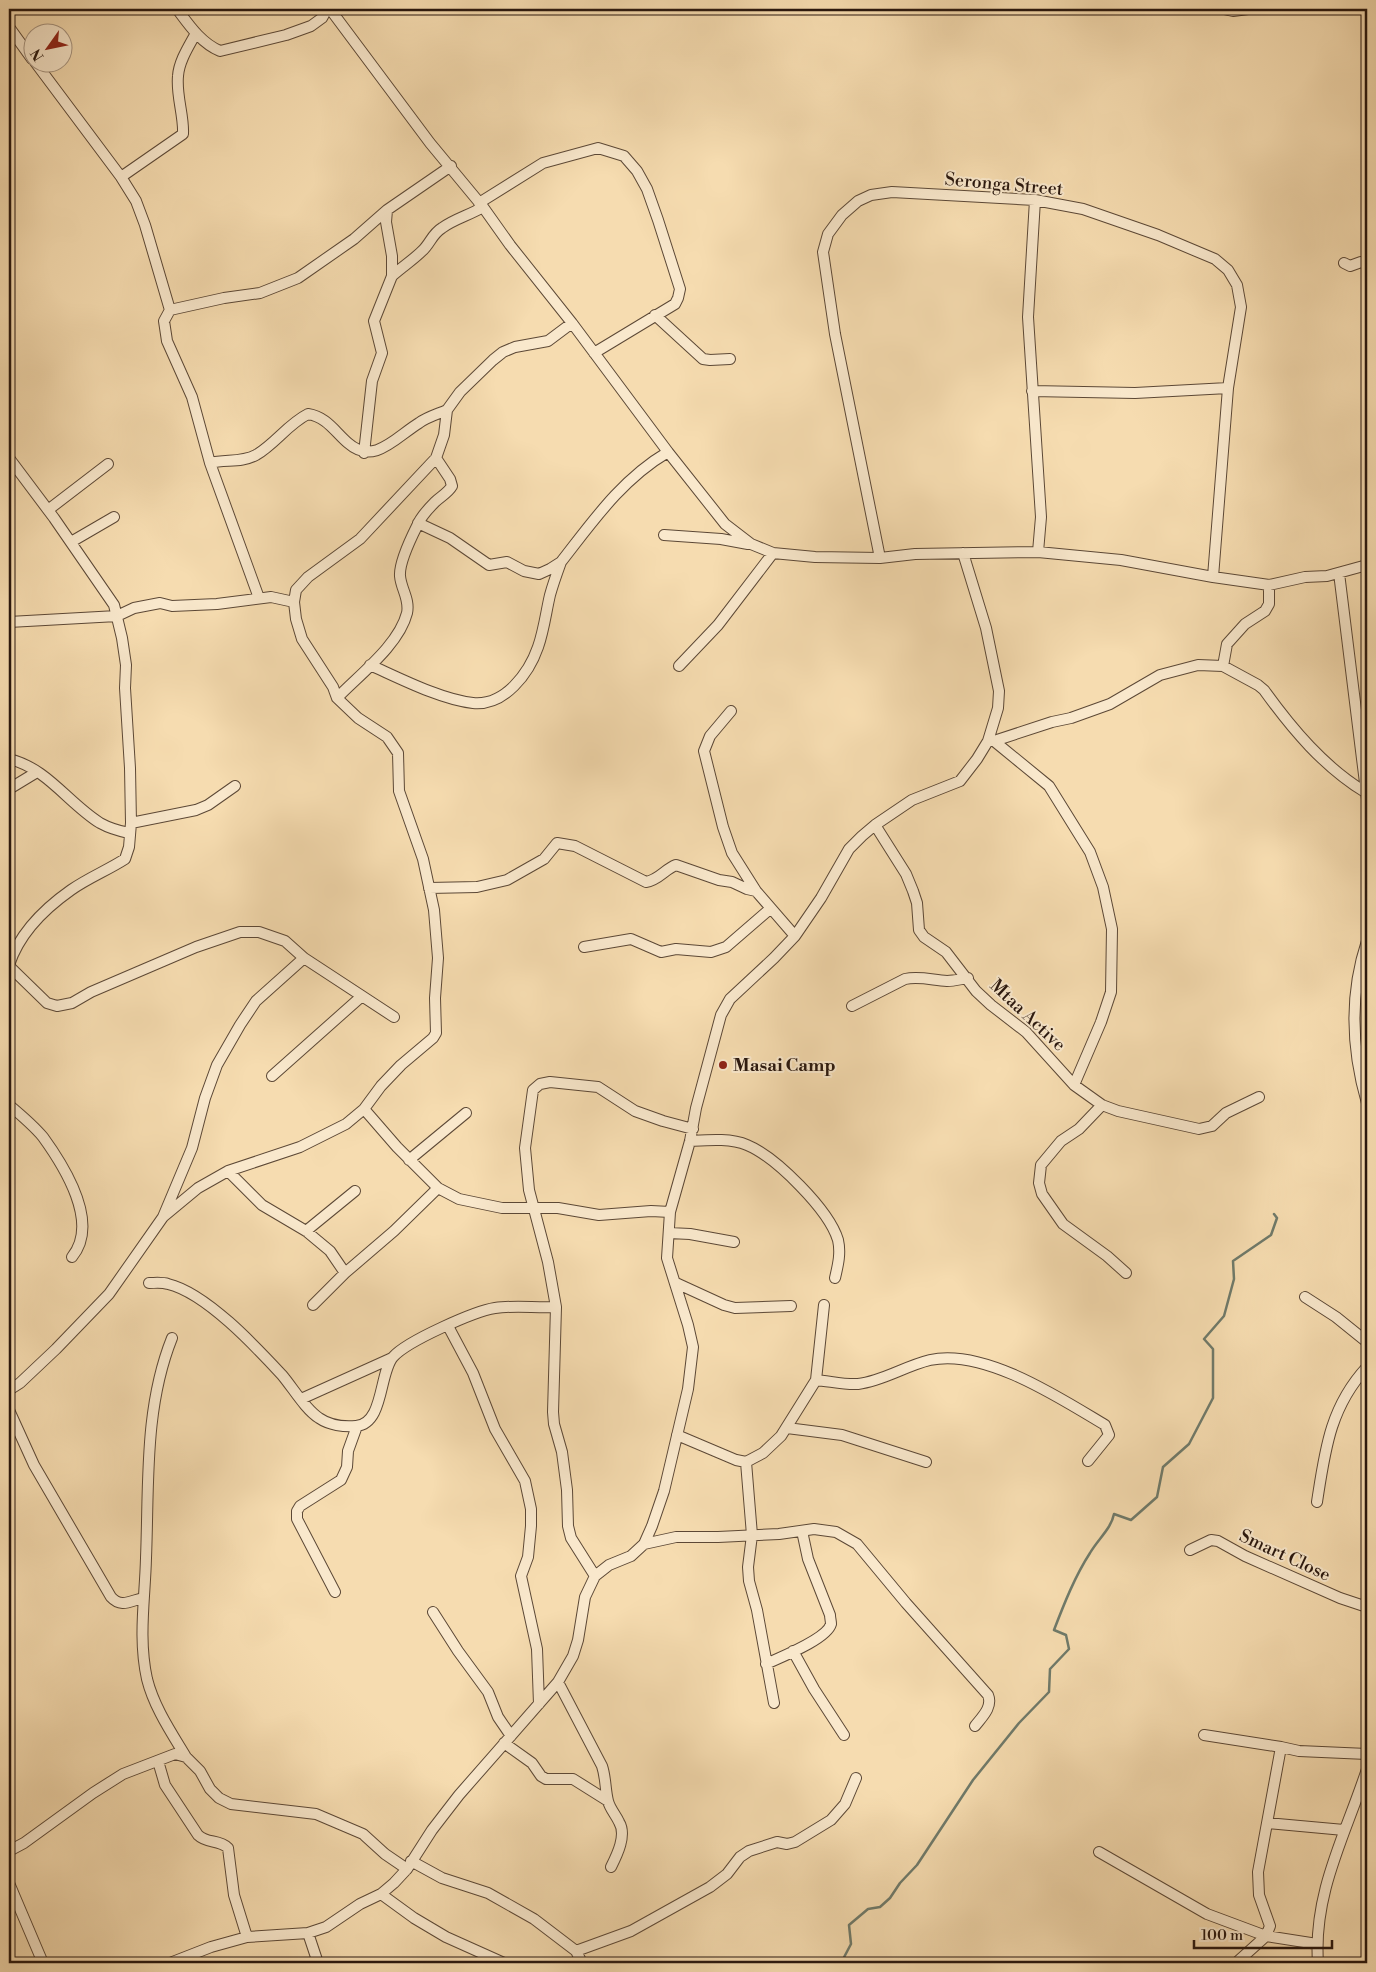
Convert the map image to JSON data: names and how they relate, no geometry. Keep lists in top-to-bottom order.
{
  "streets": {
    "street": ["Seronga Street", "Mtaa Active", "Smart Close"]
  },
  "places": ["Masai Camp"],
  "scale_bar": "100 m",
  "north": "bottom left"
}
